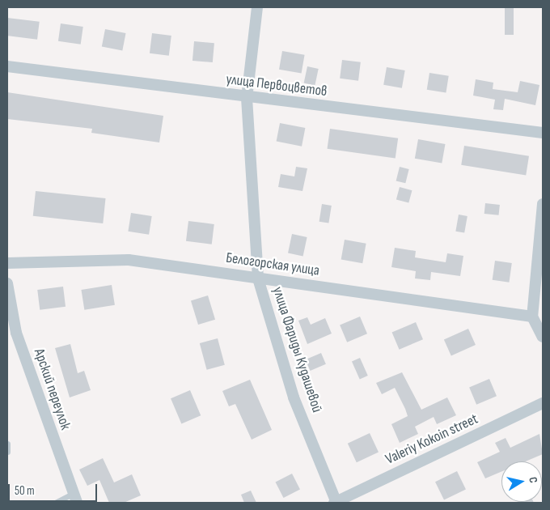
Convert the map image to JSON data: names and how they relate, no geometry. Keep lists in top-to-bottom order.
{
  "streets": {
    "street": [
      "улица Первоцветов",
      "Белогорская улица",
      "улица Фариды Кудашевой",
      "Арский переулок",
      "Valeriy Kokoin street"
    ]
  },
  "crossings": [
    ["улица Первоцветов", "улица Фариды Кудашевой"],
    ["Белогорская улица", "улица Фариды Кудашевой"],
    ["улица Фариды Кудашевой", "Valeriy Kokoin street"]
  ],
  "scale_bar": "50 m",
  "north": "right"
}
